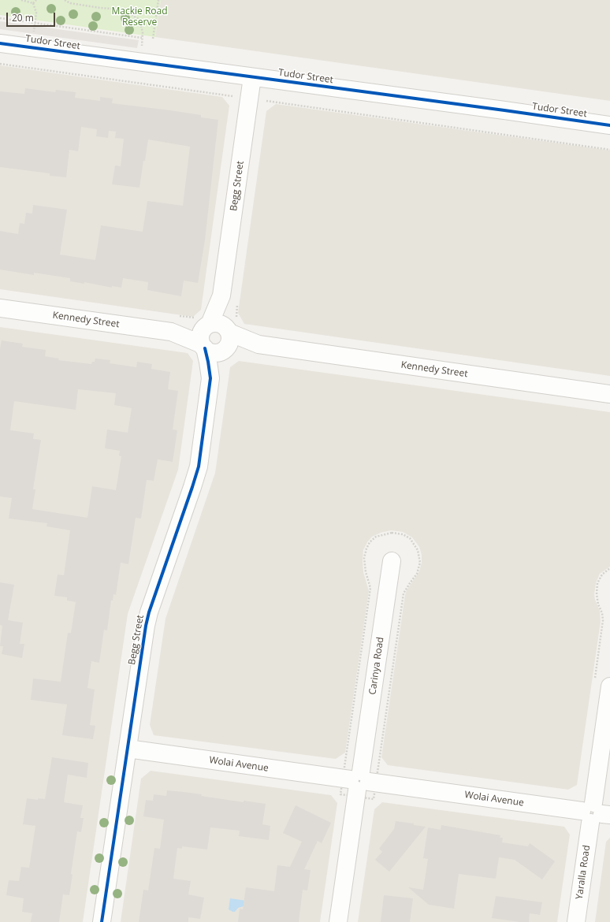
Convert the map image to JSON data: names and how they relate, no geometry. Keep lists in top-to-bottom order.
{
  "streets": {
    "street": [
      "Tudor Street",
      "Begg Street",
      "Kennedy Street",
      "Carinya Road",
      "Wolai Avenue",
      "Yaralla Road"
    ]
  },
  "crossings": [
    ["Tudor Street", "Begg Street"],
    ["Begg Street", "Kennedy Street"],
    ["Begg Street", "Wolai Avenue"],
    ["Carinya Road", "Wolai Avenue"],
    ["Wolai Avenue", "Yaralla Road"]
  ],
  "parks": ["Mackie Road Reserve"],
  "scale_bar": "20 m"
}
